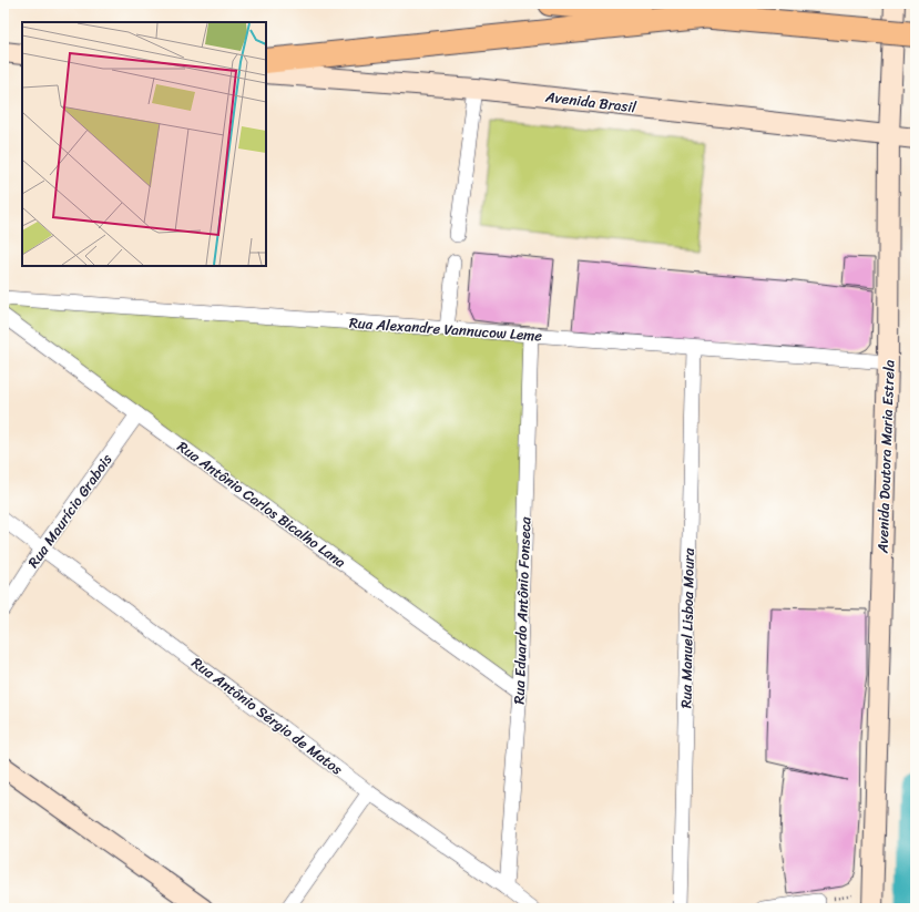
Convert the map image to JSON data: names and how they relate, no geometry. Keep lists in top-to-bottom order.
{
  "streets": {
    "street": [
      "Avenida Brasil",
      "Rua Alexandre Vannucow Leme",
      "Avenida Doutora Maria Estrela",
      "Rua Antônio Carlos Bicalho Lana",
      "Rua Maurício Grabois",
      "Rua Eduardo Antônio Fonseca",
      "Rua Manuel Lisboa Moura",
      "Rua Antônio Sérgio de Matos"
    ]
  },
  "crossings": [
    ["Avenida Brasil", "Avenida Doutora Maria Estrela"],
    ["Rua Alexandre Vannucow Leme", "Avenida Doutora Maria Estrela"],
    ["Rua Alexandre Vannucow Leme", "Rua Eduardo Antônio Fonseca"],
    ["Rua Alexandre Vannucow Leme", "Rua Manuel Lisboa Moura"],
    ["Rua Antônio Carlos Bicalho Lana", "Rua Maurício Grabois"],
    ["Rua Antônio Carlos Bicalho Lana", "Rua Eduardo Antônio Fonseca"],
    ["Rua Maurício Grabois", "Rua Antônio Sérgio de Matos"],
    ["Rua Eduardo Antônio Fonseca", "Rua Antônio Sérgio de Matos"]
  ]
}
